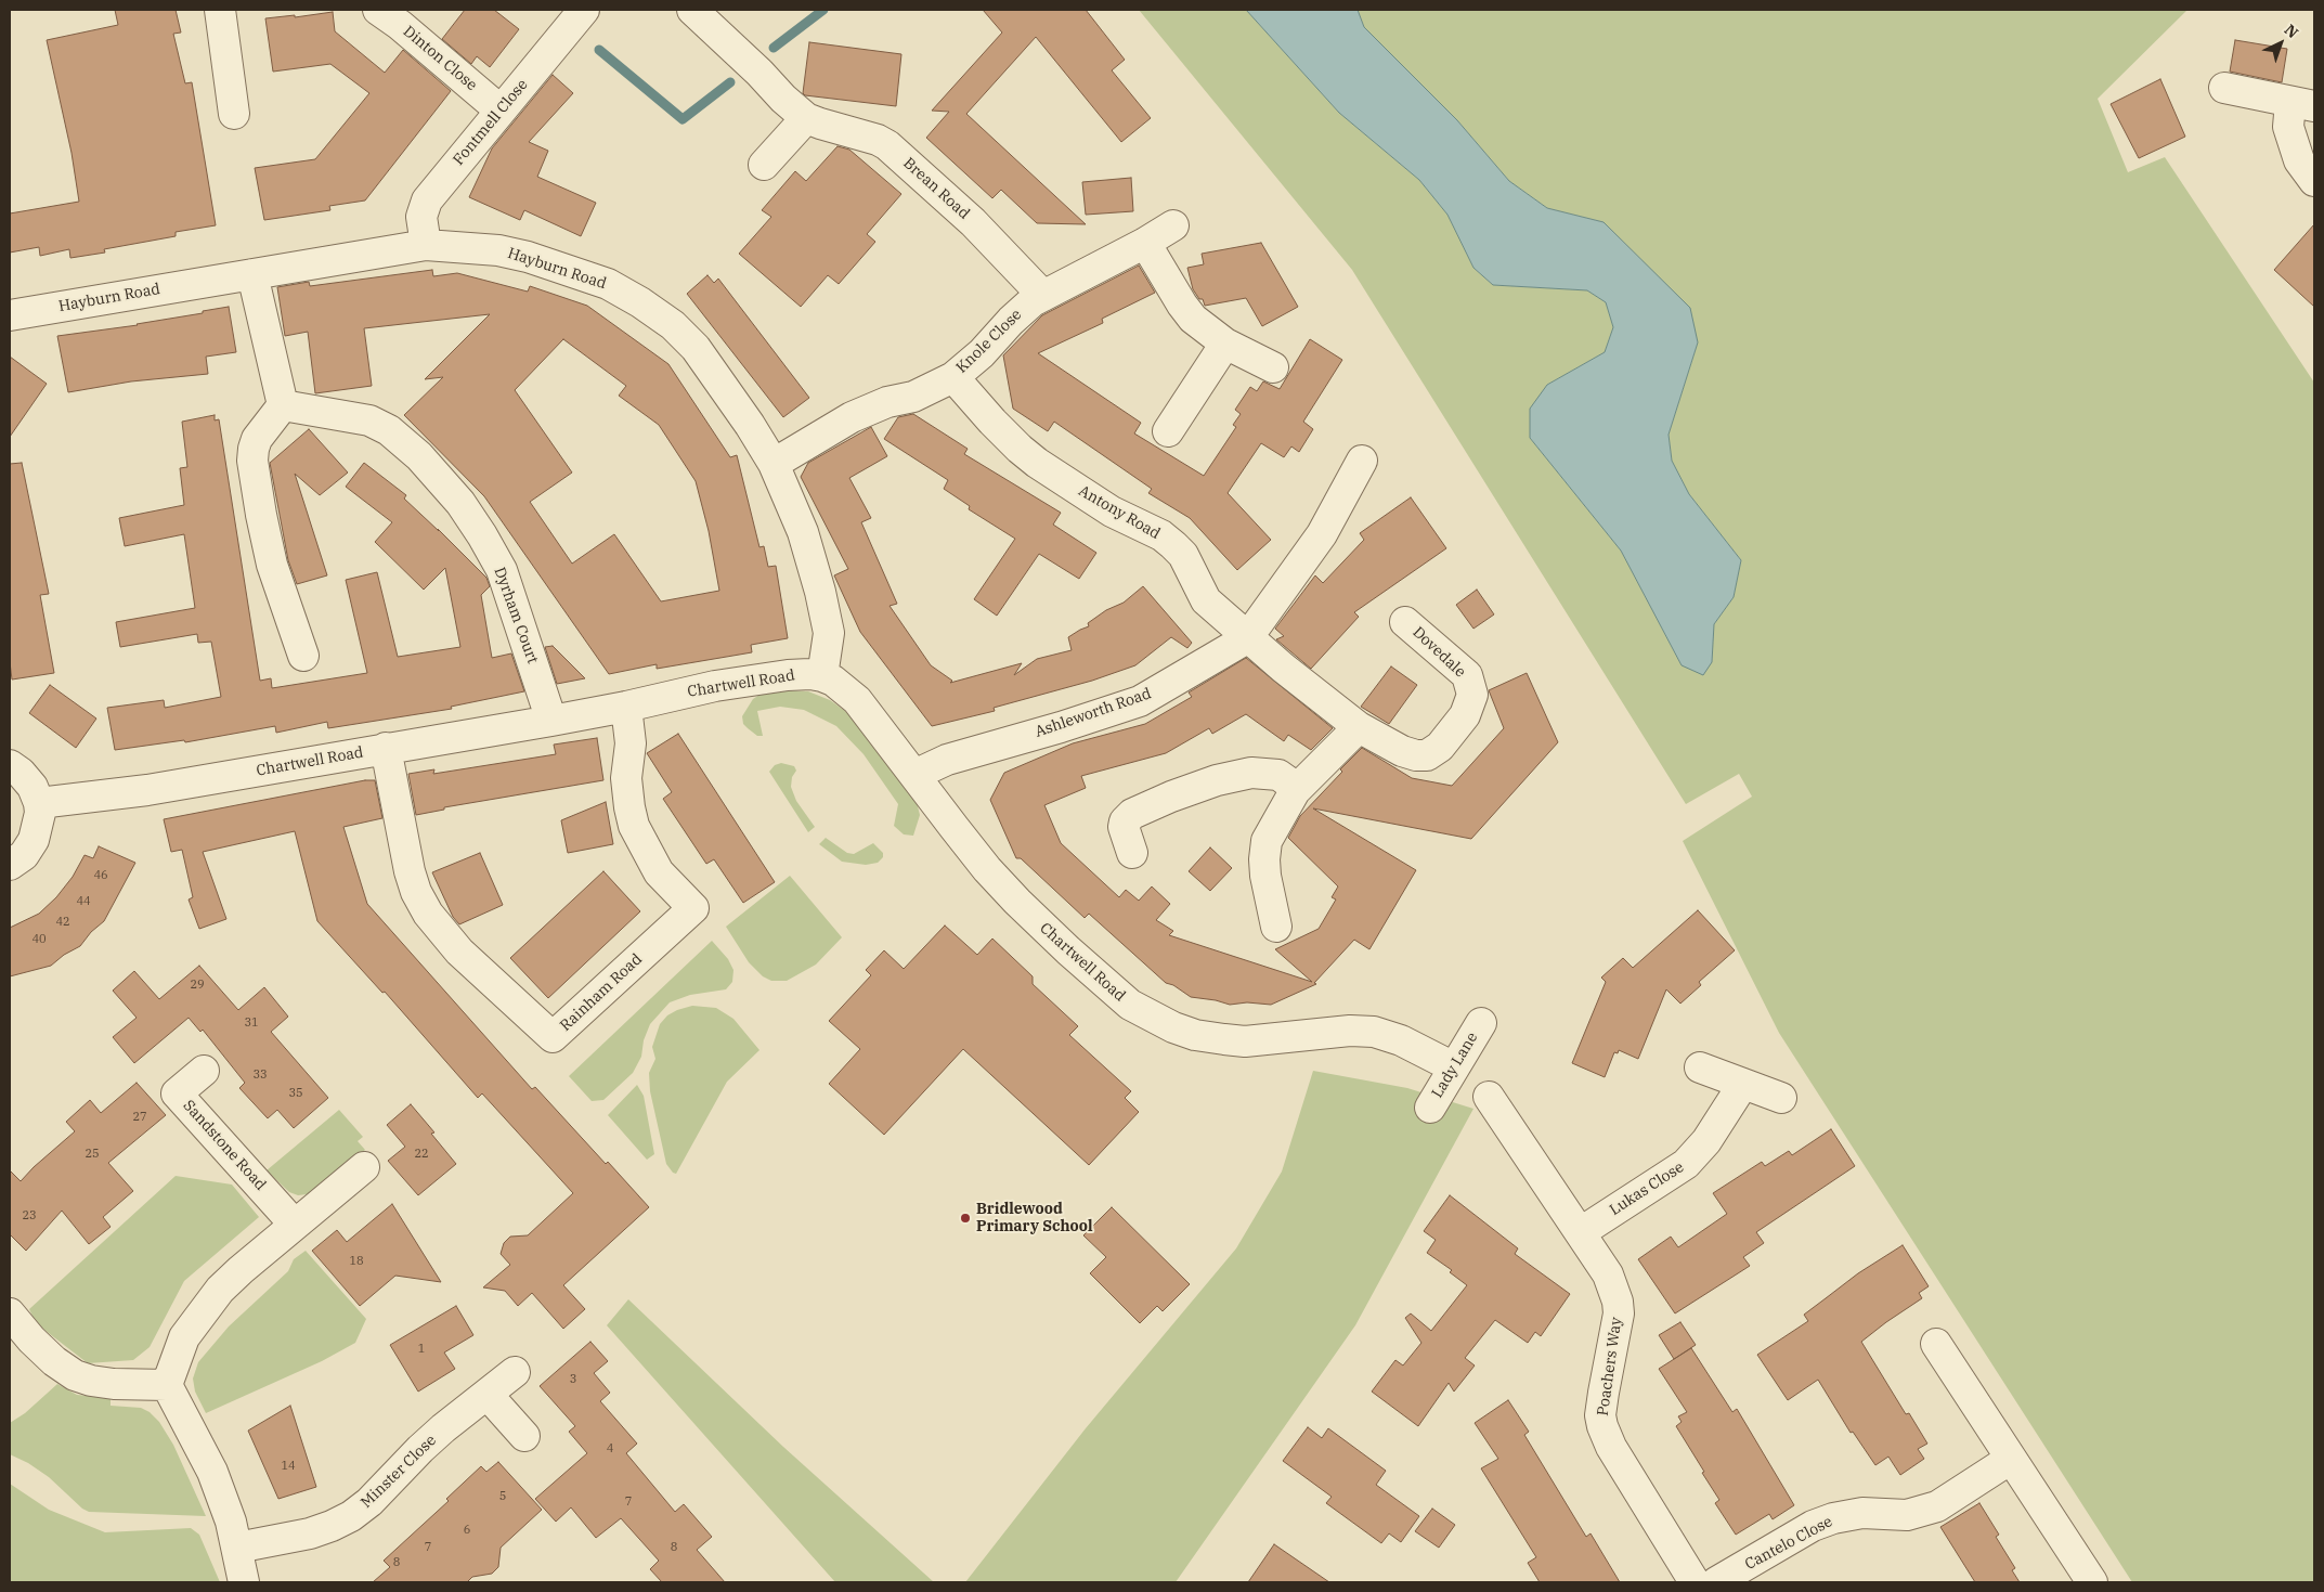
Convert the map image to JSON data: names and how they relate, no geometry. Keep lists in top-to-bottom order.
{
  "streets": {
    "street": [
      "Dinton Close",
      "Fontmell Close",
      "Brean Road",
      "Hayburn Road",
      "Knole Close",
      "Antony Road",
      "Dyrham Court",
      "Dovedale",
      "Chartwell Road",
      "Ashleworth Road",
      "Rainham Road",
      "Lady Lane",
      "Sandstone Road",
      "Lukas Close",
      "Poachers Way",
      "Minster Close",
      "Cantelo Close"
    ]
  },
  "crossings": [
    ["Dinton Close", "Fontmell Close"],
    ["Fontmell Close", "Hayburn Road"],
    ["Brean Road", "Knole Close"],
    ["Hayburn Road", "Knole Close"],
    ["Hayburn Road", "Chartwell Road"],
    ["Knole Close", "Antony Road"],
    ["Antony Road", "Dovedale"],
    ["Antony Road", "Ashleworth Road"],
    ["Dyrham Court", "Chartwell Road"],
    ["Dovedale", "Ashleworth Road"],
    ["Chartwell Road", "Ashleworth Road"],
    ["Chartwell Road", "Rainham Road"],
    ["Chartwell Road", "Lady Lane"],
    ["Lukas Close", "Poachers Way"]
  ],
  "places": ["Bridlewood Primary School"],
  "house_numbers": [
    "46",
    "44",
    "42",
    "40",
    "29",
    "31",
    "33",
    "35",
    "27",
    "25",
    "22",
    "23",
    "18",
    "1",
    "3",
    "4",
    "14",
    "5",
    "7",
    "6",
    "7",
    "8",
    "8"
  ],
  "north": "top right"
}
